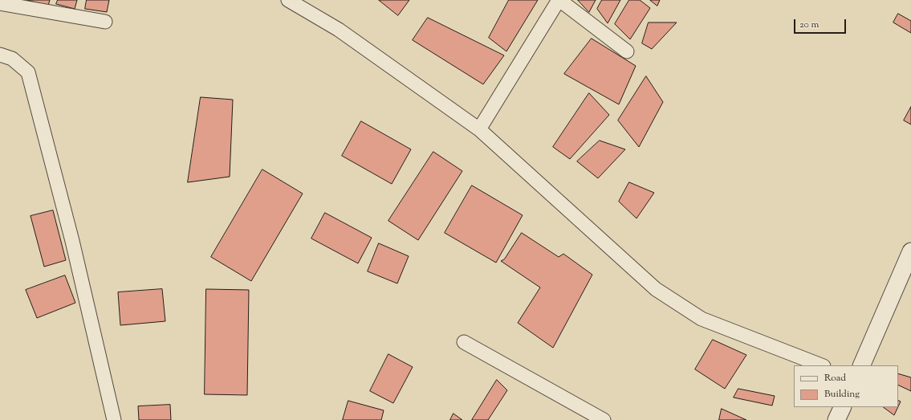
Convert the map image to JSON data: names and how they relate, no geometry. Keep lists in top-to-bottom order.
{
  "legend": ["Road", "Building"],
  "scale_bar": "20 m"
}
